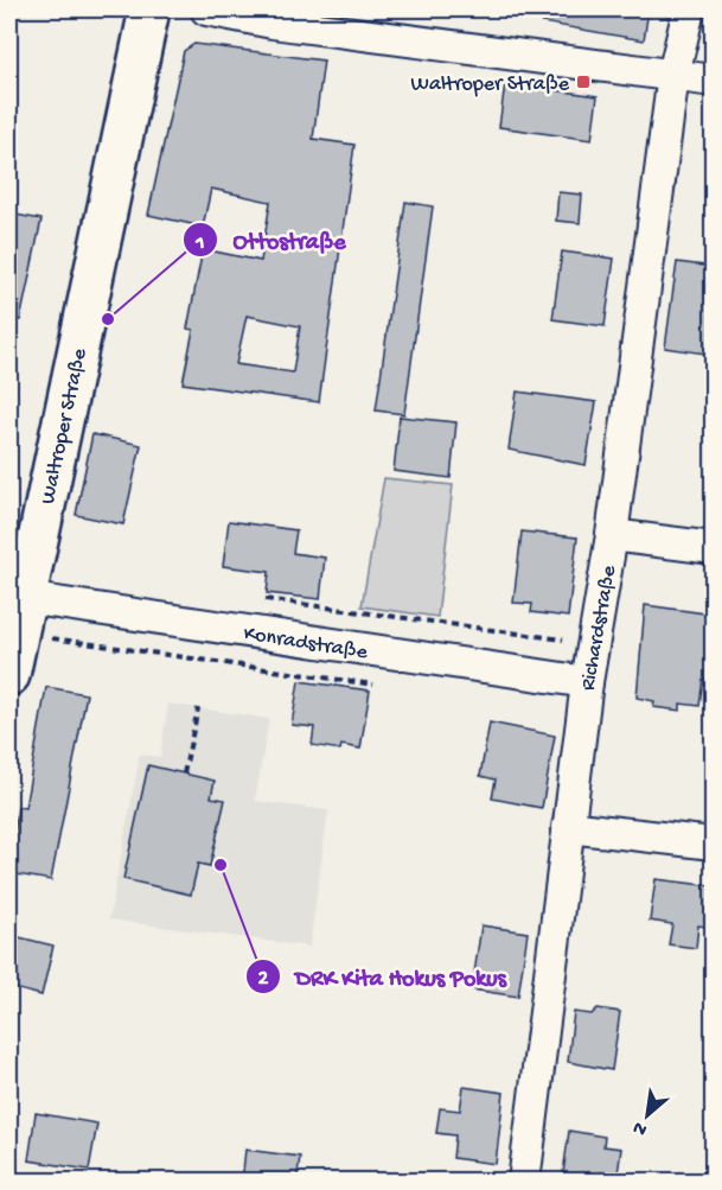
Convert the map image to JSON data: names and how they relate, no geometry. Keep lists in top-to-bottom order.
{
  "streets": {
    "main road": ["Waltroper Straße"],
    "street": ["Richardstraße", "Konradstraße"]
  },
  "crossings": [
    ["Waltroper Straße", "Konradstraße"],
    ["Richardstraße", "Konradstraße"]
  ],
  "places": {
    "transit": ["Waltroper Straße"],
    "other": ["Ottostraße", "DRK Kita Hokus Pokus"]
  },
  "north": "bottom left"
}
